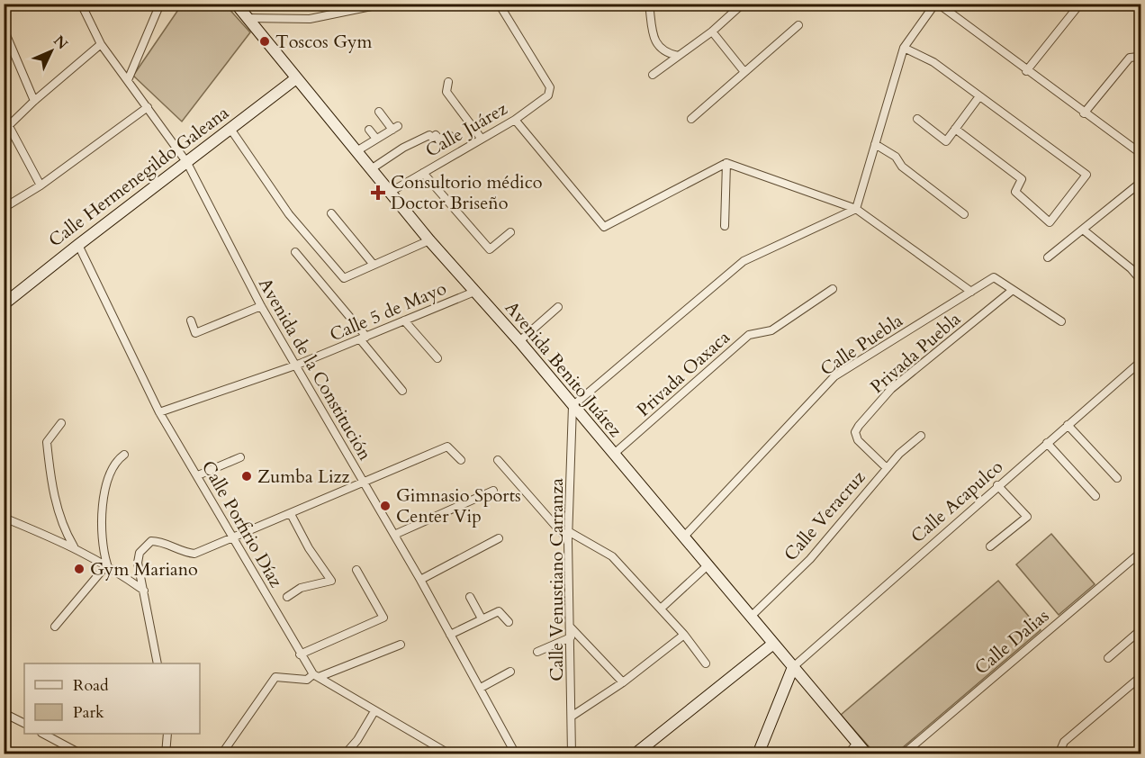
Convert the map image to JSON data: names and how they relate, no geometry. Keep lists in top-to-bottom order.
{
  "streets": {
    "main road": ["Calle Hermenegildo Galeana", "Avenida Benito Juárez"],
    "street": [
      "Calle Juárez",
      "Calle 5 de Mayo",
      "Calle Puebla",
      "Privada Puebla",
      "Avenida de la Constitución",
      "Privada Oaxaca",
      "Calle Acapulco",
      "Calle Veracruz",
      "Calle Porfirio Díaz",
      "Calle Venustiano Carranza",
      "Calle Dalias"
    ]
  },
  "crossings": [
    ["Calle Juárez", "Avenida Benito Juárez"],
    ["Calle Hermenegildo Galeana", "Avenida de la Constitución"],
    ["Calle Hermenegildo Galeana", "Avenida Benito Juárez"],
    ["Calle Hermenegildo Galeana", "Calle Porfirio Díaz"],
    ["Calle 5 de Mayo", "Avenida de la Constitución"],
    ["Calle 5 de Mayo", "Avenida Benito Juárez"],
    ["Calle 5 de Mayo", "Calle Porfirio Díaz"],
    ["Calle Puebla", "Privada Puebla"],
    ["Calle Puebla", "Avenida Benito Juárez"],
    ["Privada Puebla", "Calle Veracruz"],
    ["Avenida Benito Juárez", "Privada Oaxaca"],
    ["Avenida Benito Juárez", "Calle Acapulco"],
    ["Avenida Benito Juárez", "Calle Veracruz"],
    ["Avenida Benito Juárez", "Calle Venustiano Carranza"]
  ],
  "places": {
    "other": [
      "Toscos Gym",
      "Zumba Lizz",
      "Gimnasio Sports Center Vip",
      "Gym Mariano"
    ],
    "health": ["Consultorio médico Doctor Briseño"]
  },
  "legend": ["Road", "Park"],
  "north": "top right"
}
